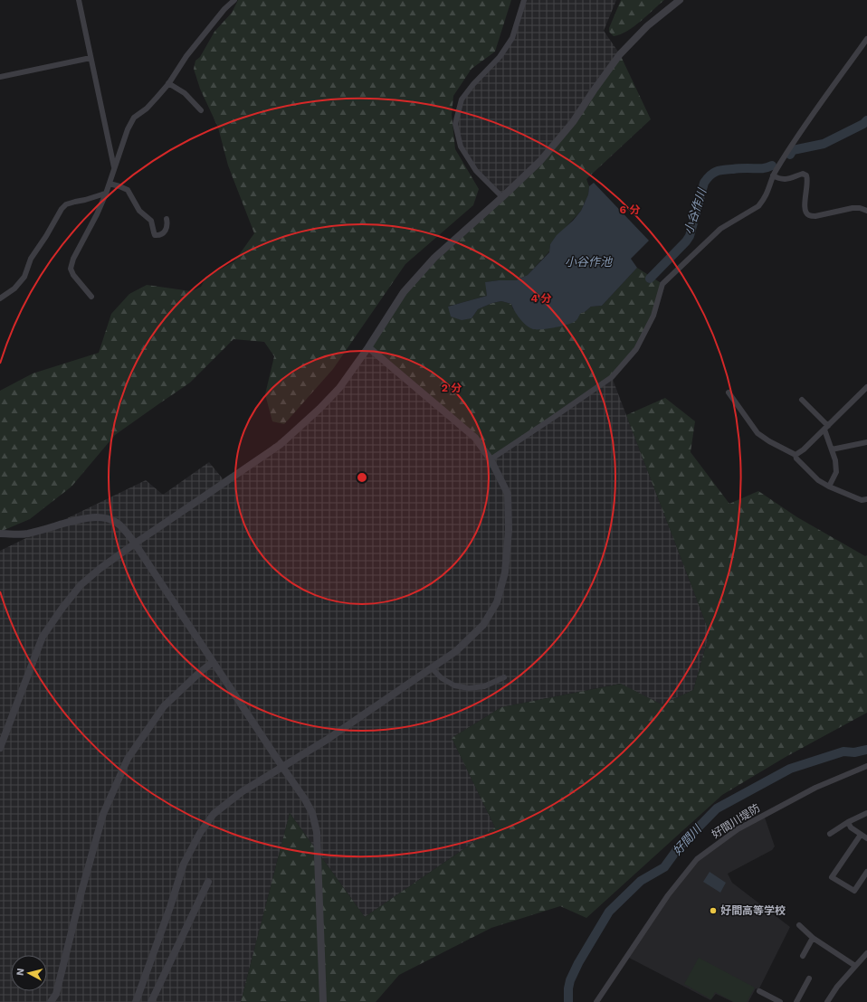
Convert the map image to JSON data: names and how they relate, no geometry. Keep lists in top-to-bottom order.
{
  "streets": {
    "street": ["好間川堤防"]
  },
  "water": ["小谷作川", "小谷作池", "好間川"],
  "places": ["好間高等学校"],
  "north": "left",
  "rings": ["6 分", "4 分", "2 分"]
}
